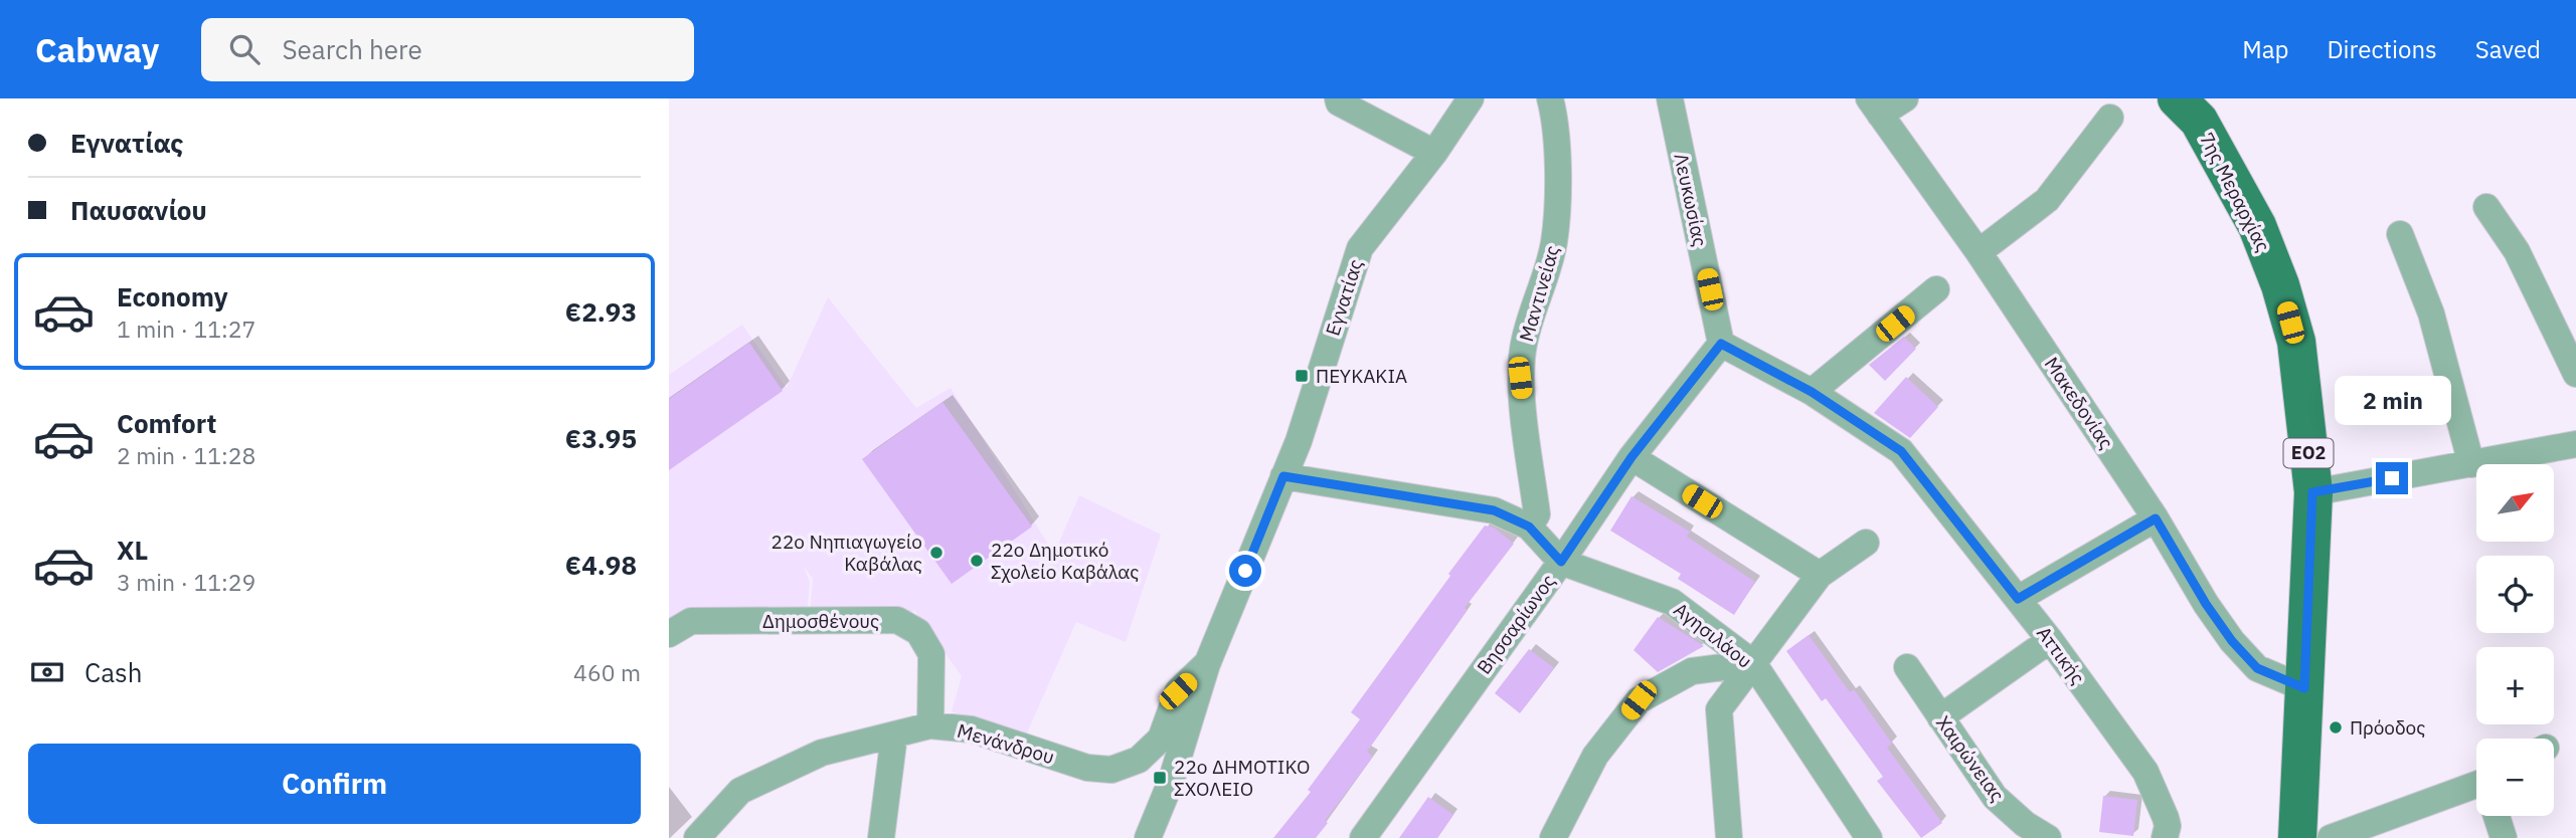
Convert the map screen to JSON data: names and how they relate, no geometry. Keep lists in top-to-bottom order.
{
  "streets": {
    "main road": ["7ης Μεραρχίας", "ΕΟ2"],
    "street": [
      "Λευκωσίας",
      "Μαντινείας",
      "Εγνατίας",
      "Μακεδονίας",
      "Δημοσθένους",
      "Βησσαρίωνος",
      "Αγησιλάου",
      "Αττικής",
      "Μενάνδρου",
      "Χαιρώνειας"
    ]
  },
  "crossings": [
    ["7ης Μεραρχίας", "Μακεδονίας"],
    ["Λευκωσίας", "Βησσαρίωνος"],
    ["Λευκωσίας", "Αττικής"],
    ["Μαντινείας", "Αγησιλάου"],
    ["Εγνατίας", "Αγησιλάου"],
    ["Εγνατίας", "Μενάνδρου"],
    ["Δημοσθένους", "Μενάνδρου"],
    ["Βησσαρίωνος", "Αγησιλάου"],
    ["Βησσαρίωνος", "Αττικής"]
  ],
  "places": {
    "transit": ["ΠΕΥΚΑΚΙΑ", "22ο ΔΗΜΟΤΙΚΟ ΣΧΟΛΕΙΟ"],
    "other": ["22ο Νηπιαγωγείο Καβάλας", "22ο Δημοτικό Σχολείο Καβάλας", "Πρόοδος"]
  },
  "north": "top right",
  "page": {
    "header": "Cabway",
    "search": "Search here",
    "nav": ["Map", "Directions", "Saved"],
    "banner": ["Εγνατίας", "Παυσανίου"],
    "list": [
      {
        "name": "Economy",
        "note": "1 min · 11:27",
        "value": "€2.93"
      },
      {
        "name": "Comfort",
        "note": "2 min · 11:28",
        "value": "€3.95"
      },
      {
        "name": "XL",
        "note": "3 min · 11:29",
        "value": "€4.98"
      }
    ],
    "bubble": "2 min",
    "map_buttons": ["+", "−"],
    "pay": ["Cash", "460 m"],
    "buttons": "Confirm"
  }
}
